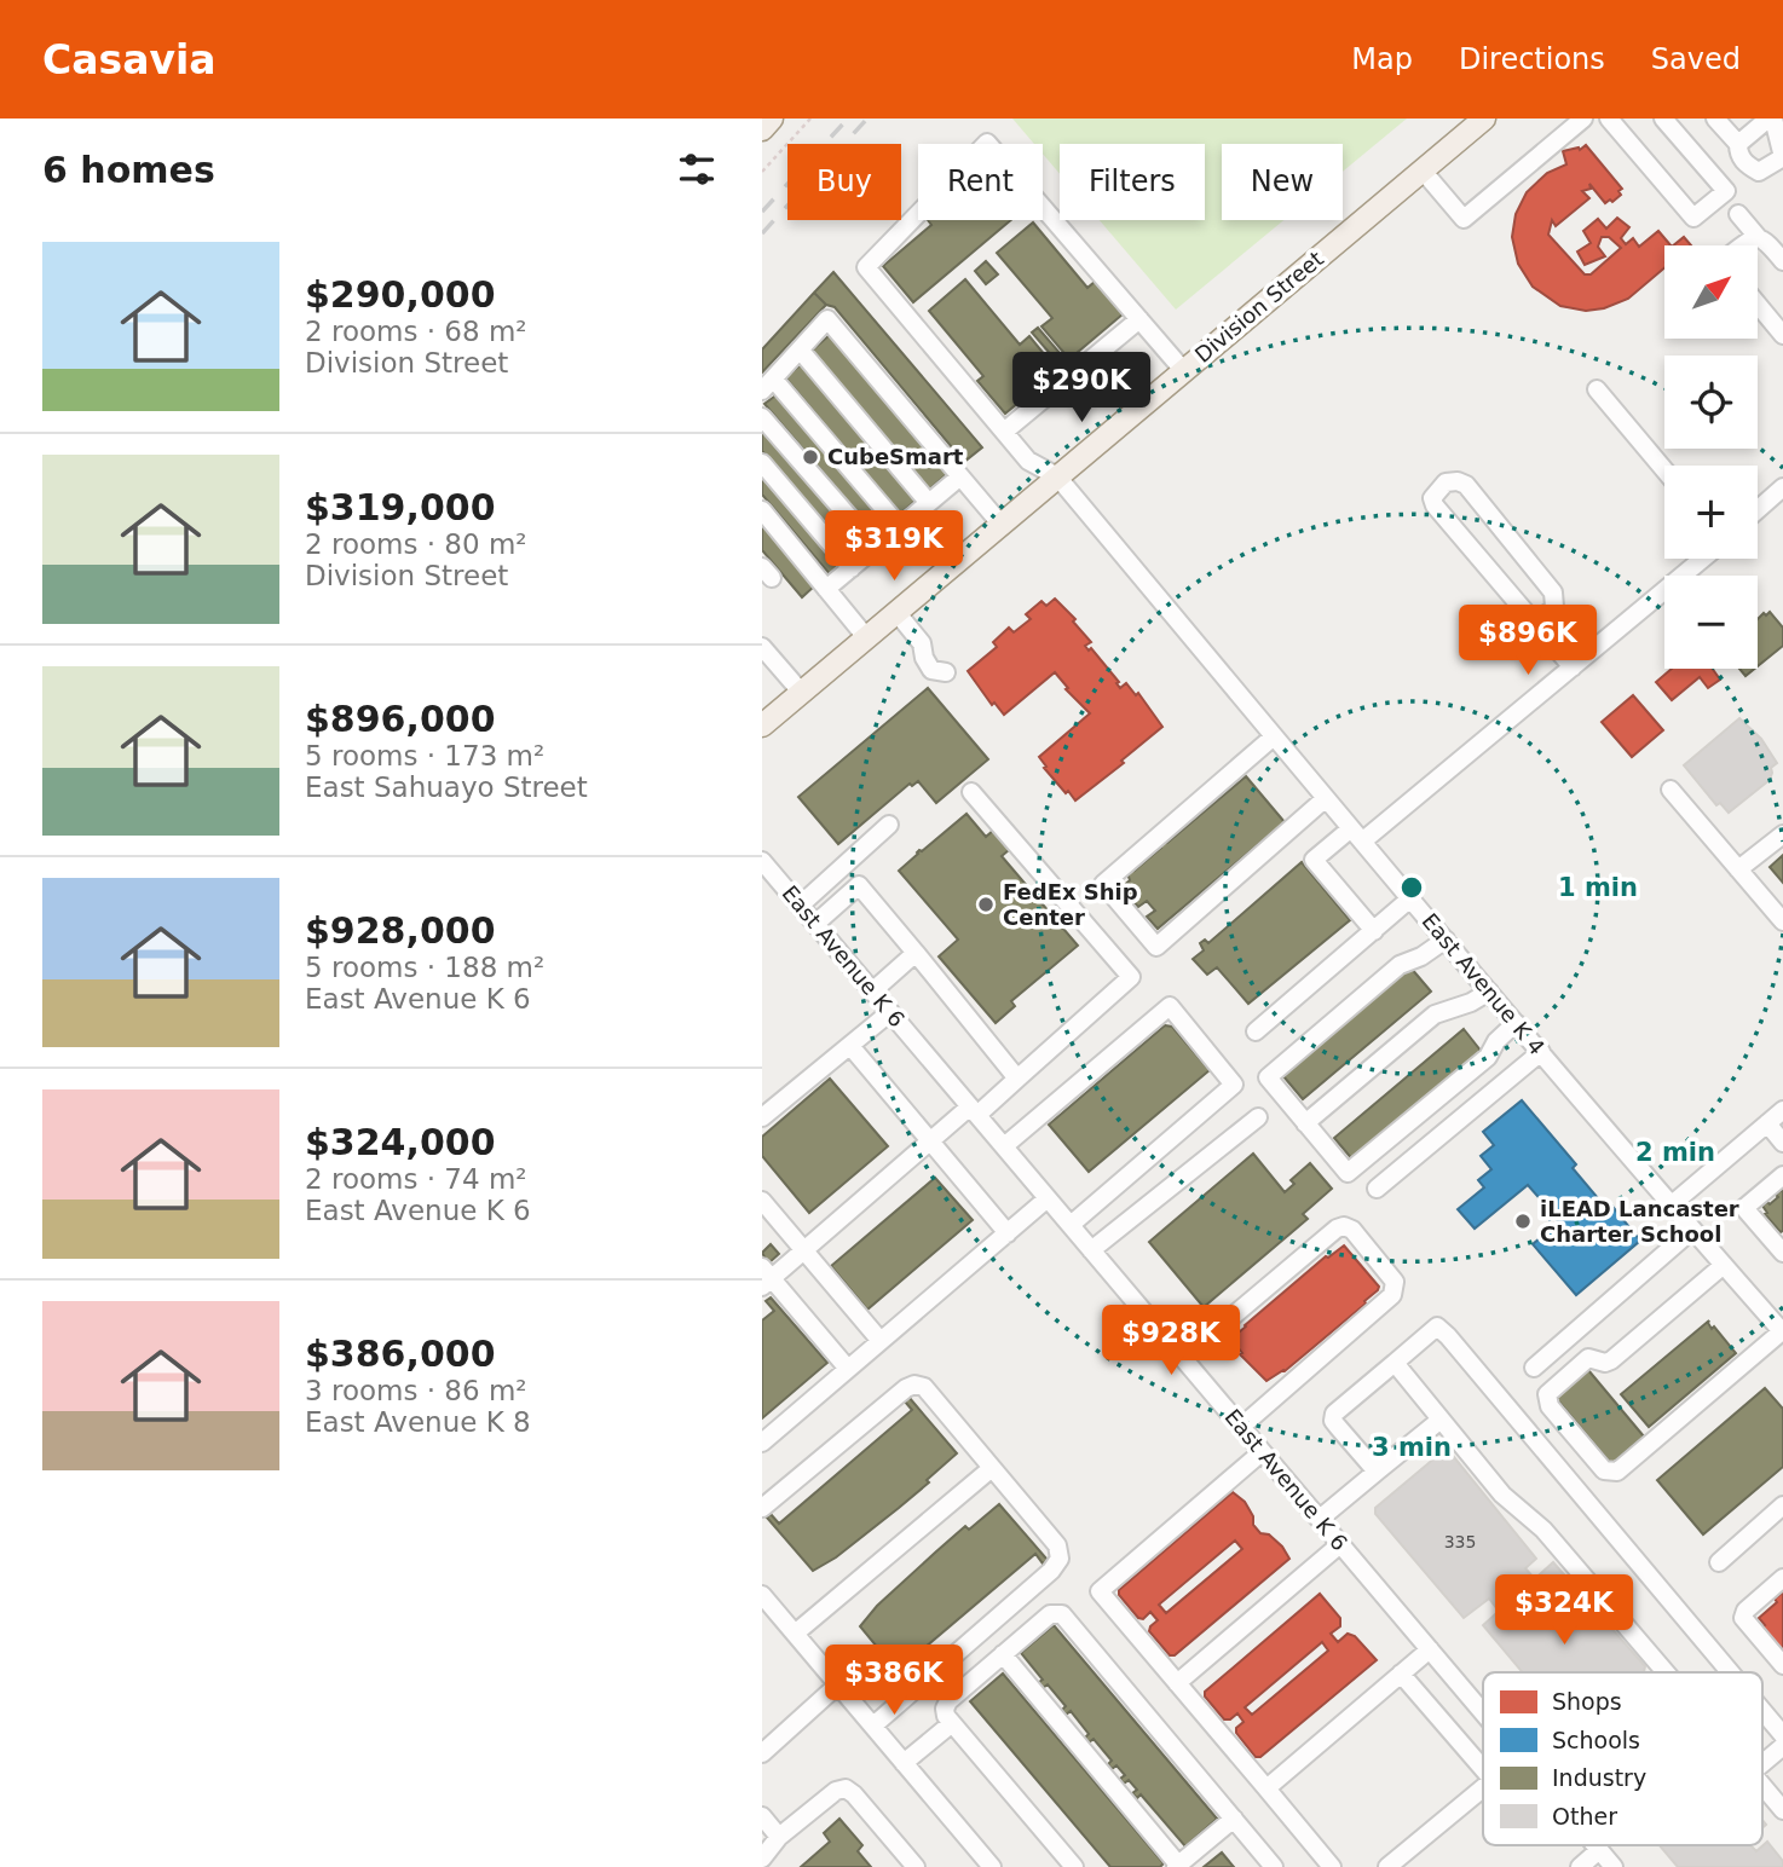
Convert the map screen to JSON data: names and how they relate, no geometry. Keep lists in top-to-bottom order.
{
  "streets": {
    "main road": ["Division Street"],
    "street": ["East Avenue K 6", "East Avenue K 4"]
  },
  "crossings": [
    ["Division Street", "East Avenue K 4"]
  ],
  "places": ["CubeSmart", "FedEx Ship Center", "iLEAD Lancaster Charter School"],
  "house_numbers": ["335"],
  "legend": [
    "Shops",
    "Schools",
    "Industry",
    "Other"
  ],
  "north": "top right",
  "page": {
    "header": "Casavia",
    "nav": ["Map", "Directions", "Saved"],
    "heading": "6 homes",
    "chip": [
      "Buy",
      "Rent",
      "Filters",
      "New"
    ],
    "list": [
      {
        "name": "$290,000",
        "note": "2 rooms · 68 m² · Division Street"
      },
      {
        "name": "$319,000",
        "note": "2 rooms · 80 m² · Division Street"
      },
      {
        "name": "$896,000",
        "note": "5 rooms · 173 m² · East Sahuayo Street"
      },
      {
        "name": "$928,000",
        "note": "5 rooms · 188 m² · East Avenue K 6"
      },
      {
        "name": "$324,000",
        "note": "2 rooms · 74 m² · East Avenue K 6"
      },
      {
        "name": "$386,000",
        "note": "3 rooms · 86 m² · East Avenue K 8"
      }
    ],
    "map_buttons": ["+", "−"],
    "price": [
      "$290K",
      "$319K",
      "$896K",
      "$928K",
      "$324K",
      "$386K"
    ]
  },
  "rings": ["1 min", "2 min", "3 min"]
}
